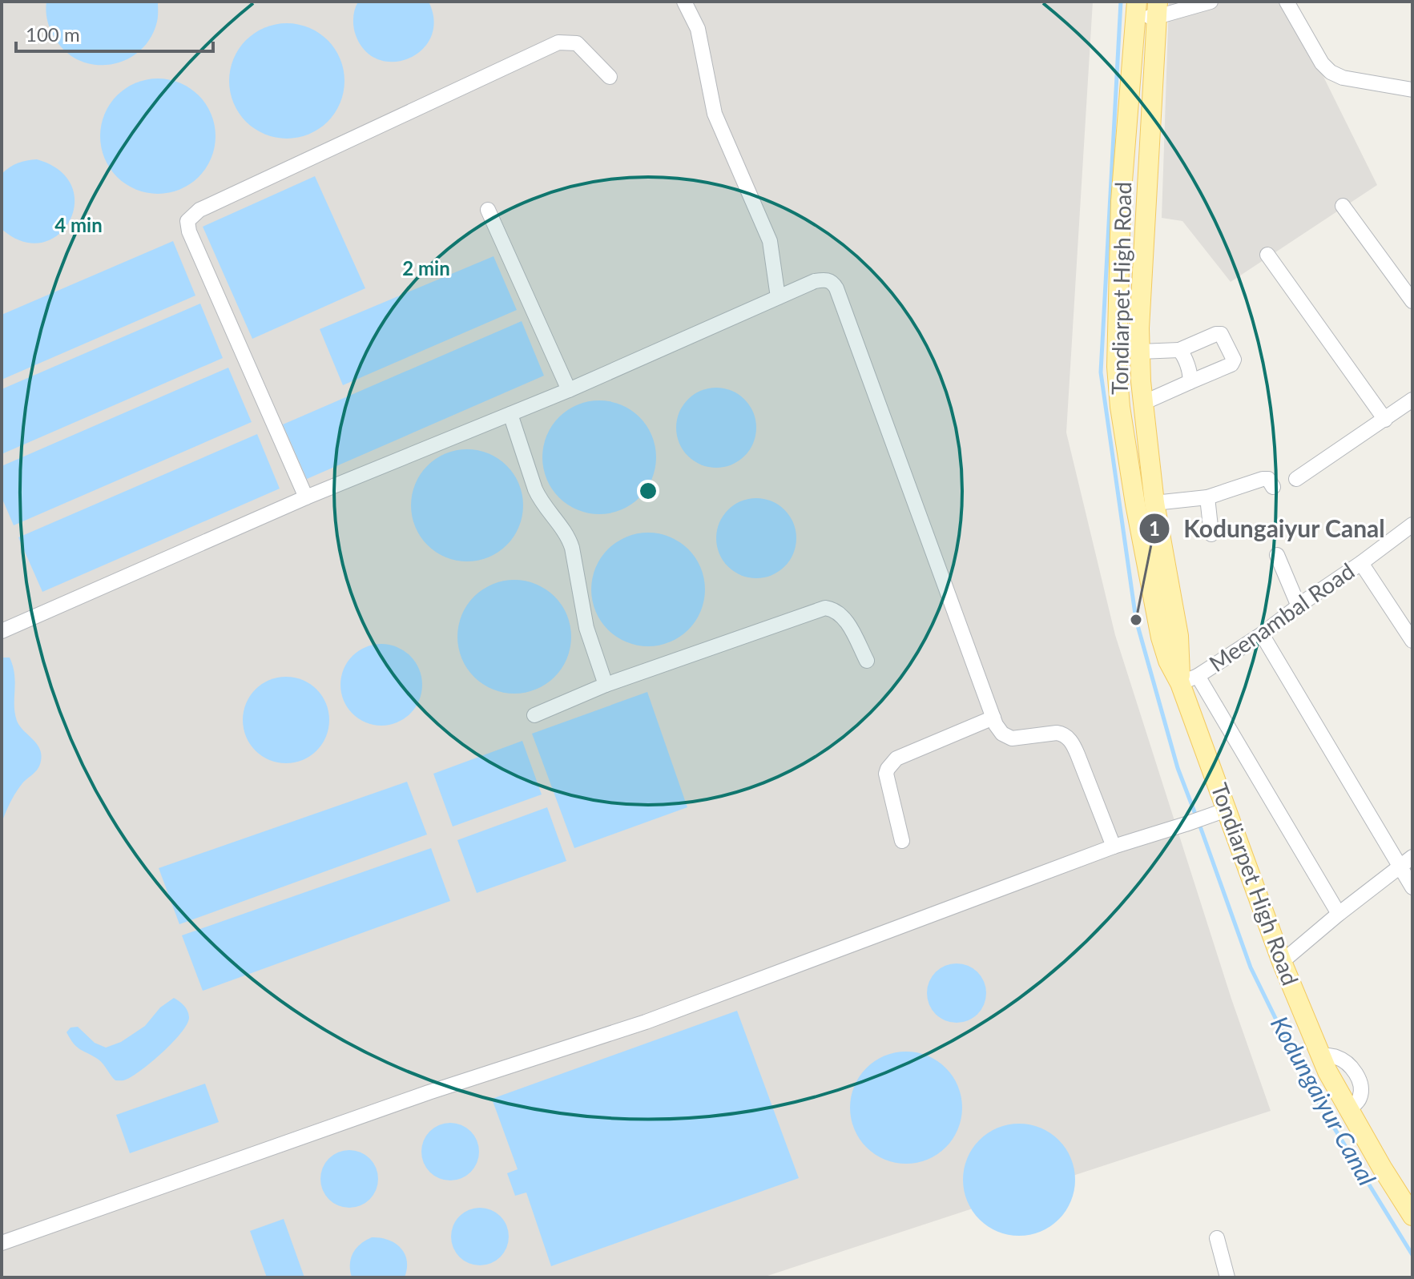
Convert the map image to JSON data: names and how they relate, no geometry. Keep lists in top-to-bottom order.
{
  "streets": {
    "main road": ["Tondiarpet High Road"],
    "street": ["Meenambal Road"]
  },
  "crossings": [
    ["Tondiarpet High Road", "Meenambal Road"]
  ],
  "water": ["Kodungaiyur Canal"],
  "places": ["Kodungaiyur Canal"],
  "scale_bar": "100 m",
  "rings": ["4 min", "2 min"]
}
